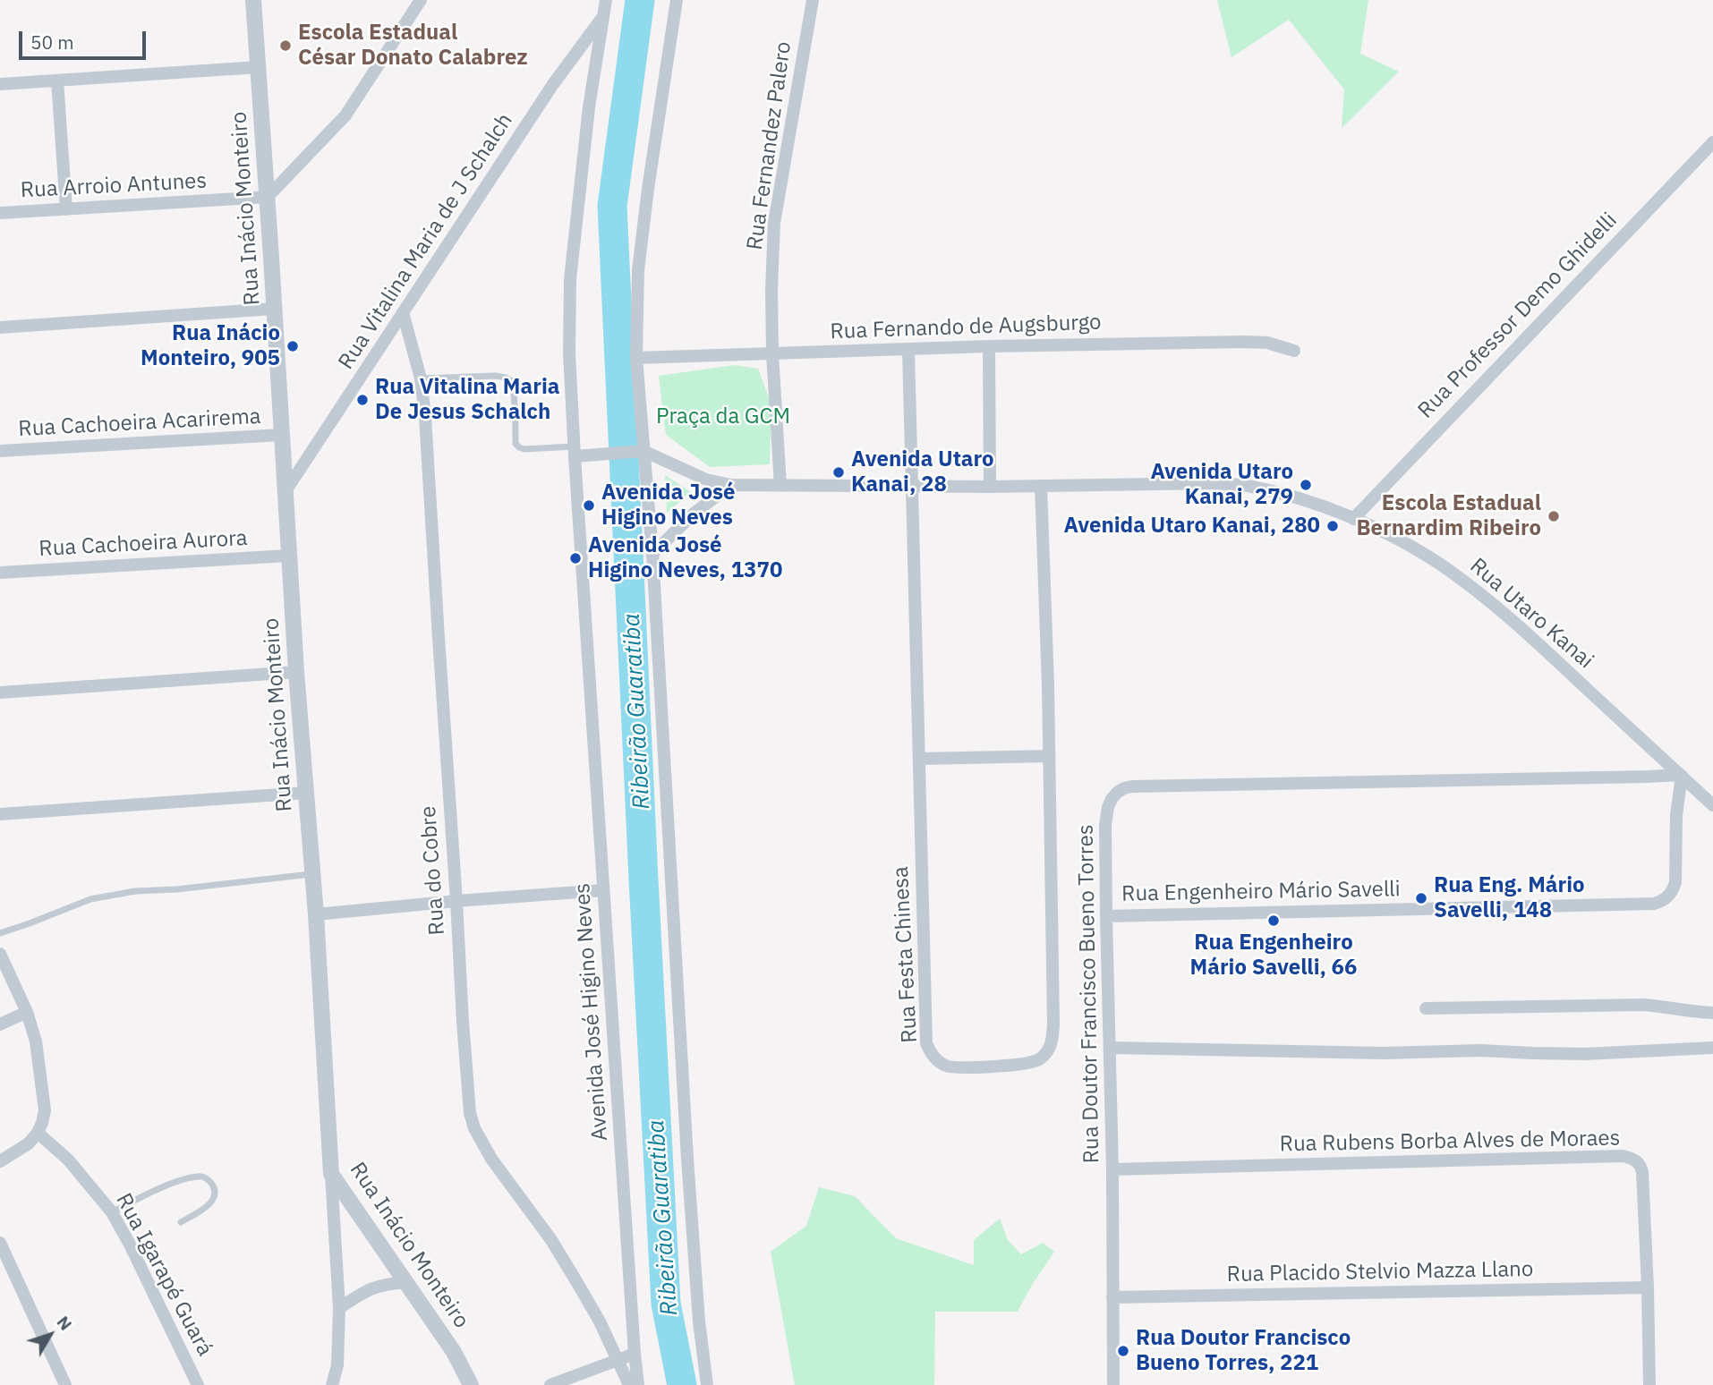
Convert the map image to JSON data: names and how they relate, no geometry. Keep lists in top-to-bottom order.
{
  "streets": {
    "street": [
      "Rua Fernandez Palero",
      "Rua Arroio Antunes",
      "Rua Inácio Monteiro",
      "Rua Vitalina Maria de J Schalch",
      "Rua Professor Demo Ghidelli",
      "Rua Fernando de Augsburgo",
      "Rua Cachoeira Acarirema",
      "Rua Cachoeira Aurora",
      "Rua Utaro Kanai",
      "Rua do Cobre",
      "Rua Engenheiro Mário Savelli",
      "Rua Festa Chinesa",
      "Rua Doutor Francisco Bueno Torres",
      "Avenida José Higino Neves",
      "Rua Rubens Borba Alves de Moraes",
      "Rua Placido Stelvio Mazza Llano",
      "Rua Igarapé Guará"
    ]
  },
  "crossings": [
    ["Rua Fernandez Palero", "Rua Fernando de Augsburgo"],
    ["Rua Fernandez Palero", "Rua Utaro Kanai"],
    ["Rua Arroio Antunes", "Rua Inácio Monteiro"],
    ["Rua Inácio Monteiro", "Rua Vitalina Maria de J Schalch"],
    ["Rua Inácio Monteiro", "Rua Cachoeira Acarirema"],
    ["Rua Inácio Monteiro", "Rua Cachoeira Aurora"],
    ["Rua Vitalina Maria de J Schalch", "Rua do Cobre"],
    ["Rua Vitalina Maria de J Schalch", "Avenida José Higino Neves"],
    ["Rua Professor Demo Ghidelli", "Rua Utaro Kanai"],
    ["Rua Fernando de Augsburgo", "Rua Festa Chinesa"],
    ["Rua Utaro Kanai", "Rua Engenheiro Mário Savelli"],
    ["Rua Utaro Kanai", "Rua Festa Chinesa"],
    ["Rua Utaro Kanai", "Rua Doutor Francisco Bueno Torres"],
    ["Rua Engenheiro Mário Savelli", "Rua Doutor Francisco Bueno Torres"],
    ["Rua Doutor Francisco Bueno Torres", "Rua Rubens Borba Alves de Moraes"],
    ["Rua Doutor Francisco Bueno Torres", "Rua Placido Stelvio Mazza Llano"],
    ["Rua Rubens Borba Alves de Moraes", "Rua Placido Stelvio Mazza Llano"]
  ],
  "water": ["Ribeirão Guaratiba"],
  "parks": ["Praça da GCM"],
  "places": [
    "Escola Estadual César Donato Calabrez",
    "Rua Inácio Monteiro, 905",
    "Rua Vitalina Maria De Jesus Schalch",
    "Avenida Utaro Kanai, 28",
    "Avenida Utaro Kanai, 279",
    "Avenida José Higino Neves",
    "Escola Estadual Bernardim Ribeiro",
    "Avenida Utaro Kanai, 280",
    "Avenida José Higino Neves, 1370",
    "Rua Eng. Mário Savelli, 148",
    "Rua Engenheiro Mário Savelli, 66",
    "Rua Doutor Francisco Bueno Torres, 221"
  ],
  "scale_bar": "50 m",
  "north": "top right"
}
